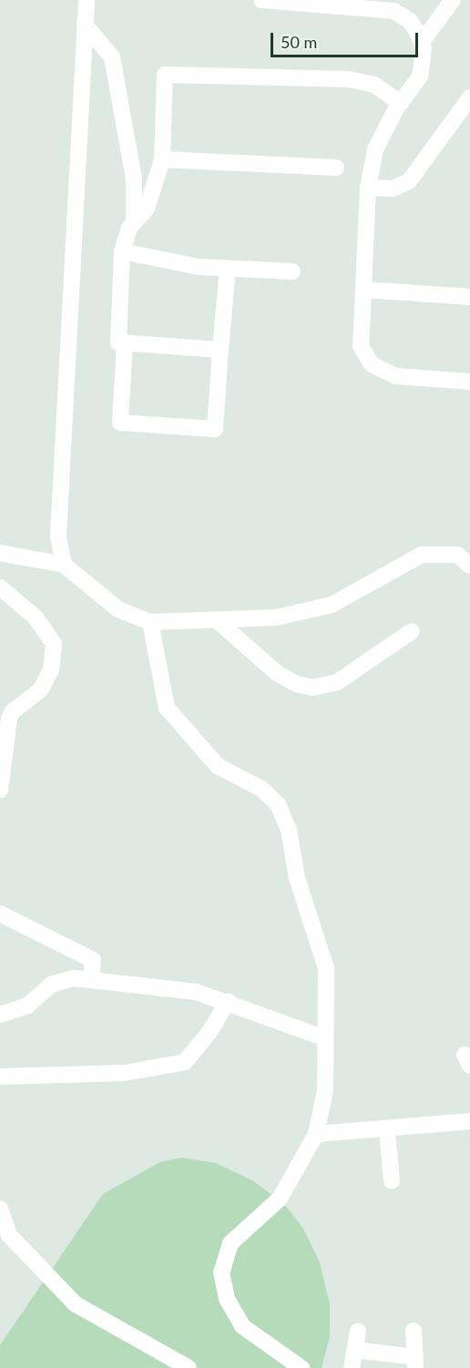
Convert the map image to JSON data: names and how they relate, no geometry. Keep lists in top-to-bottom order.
{
  "scale_bar": "50 m"
}
